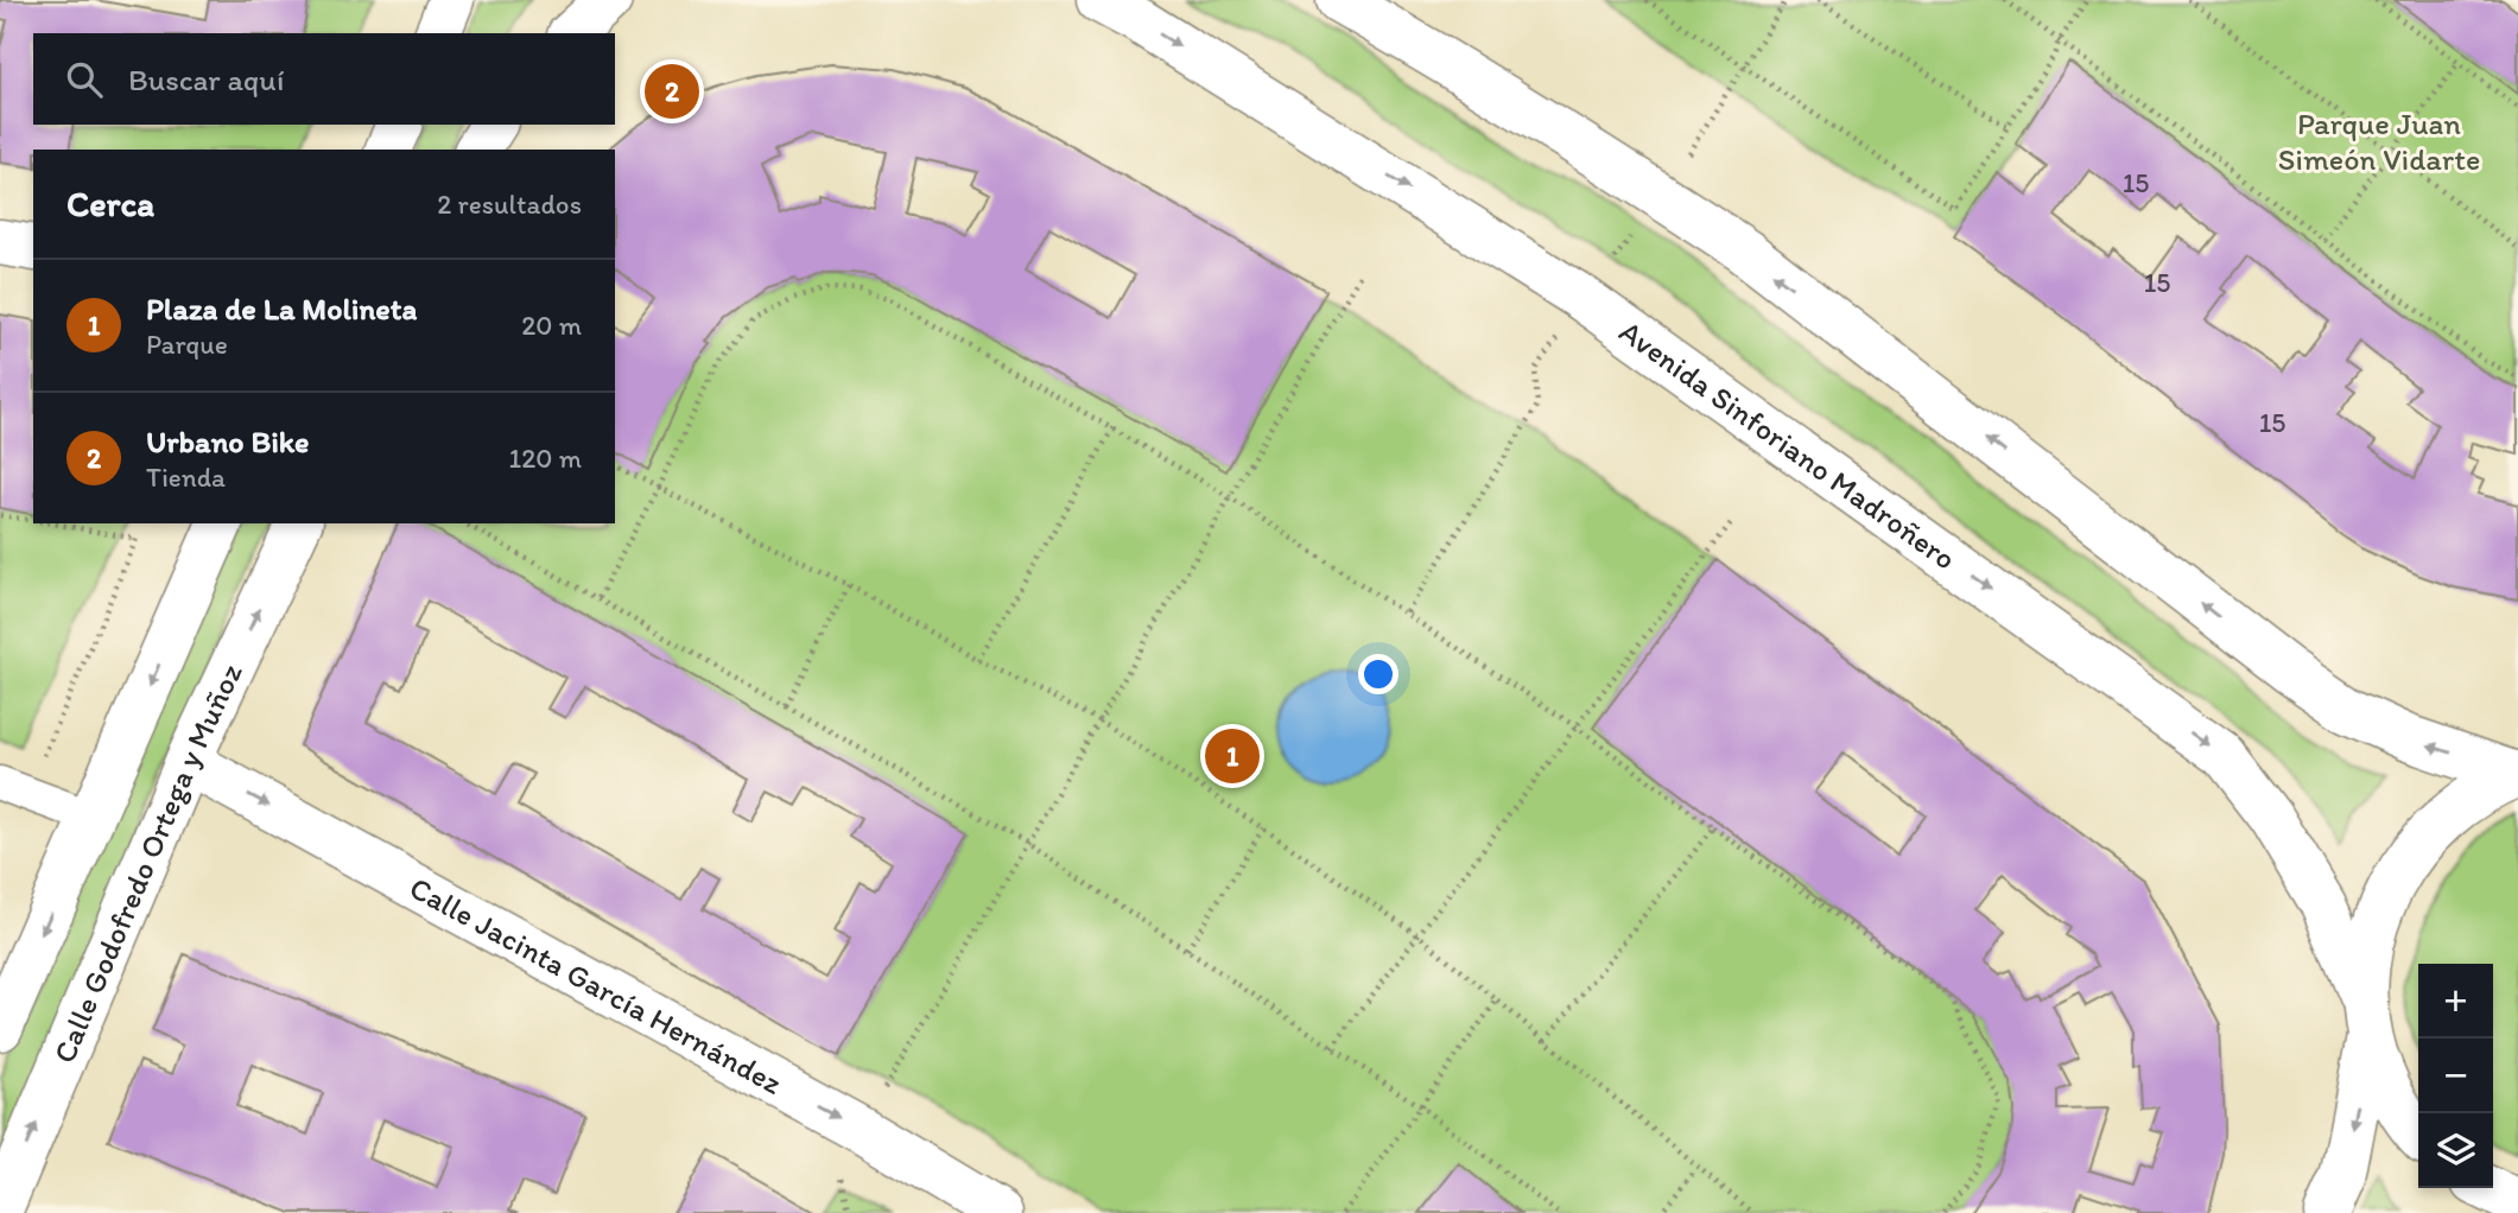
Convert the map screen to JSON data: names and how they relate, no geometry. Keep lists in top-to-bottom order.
{
  "streets": {
    "main road": ["Avenida Sinforiano Madroñero", "Calle Godofredo Ortega y Muñoz", "Calle Jacinta García Hernández"]
  },
  "crossings": [
    ["Calle Godofredo Ortega y Muñoz", "Calle Jacinta García Hernández"]
  ],
  "one_way": ["Calle Jacinta García Hernández"],
  "parks": ["Parque Juan Simeón Vidarte"],
  "house_numbers": ["15", "15", "15"],
  "page": {
    "search": "Buscar aquí",
    "pins": ["2", "1"],
    "heading": ["Cerca", "2 resultados"],
    "list": [
      {
        "mark": "1",
        "name": "Plaza de La Molineta",
        "note": "Parque",
        "value": "20 m"
      },
      {
        "mark": "2",
        "name": "Urbano Bike",
        "note": "Tienda",
        "value": "120 m"
      }
    ],
    "map_buttons": ["+", "−"]
  }
}
